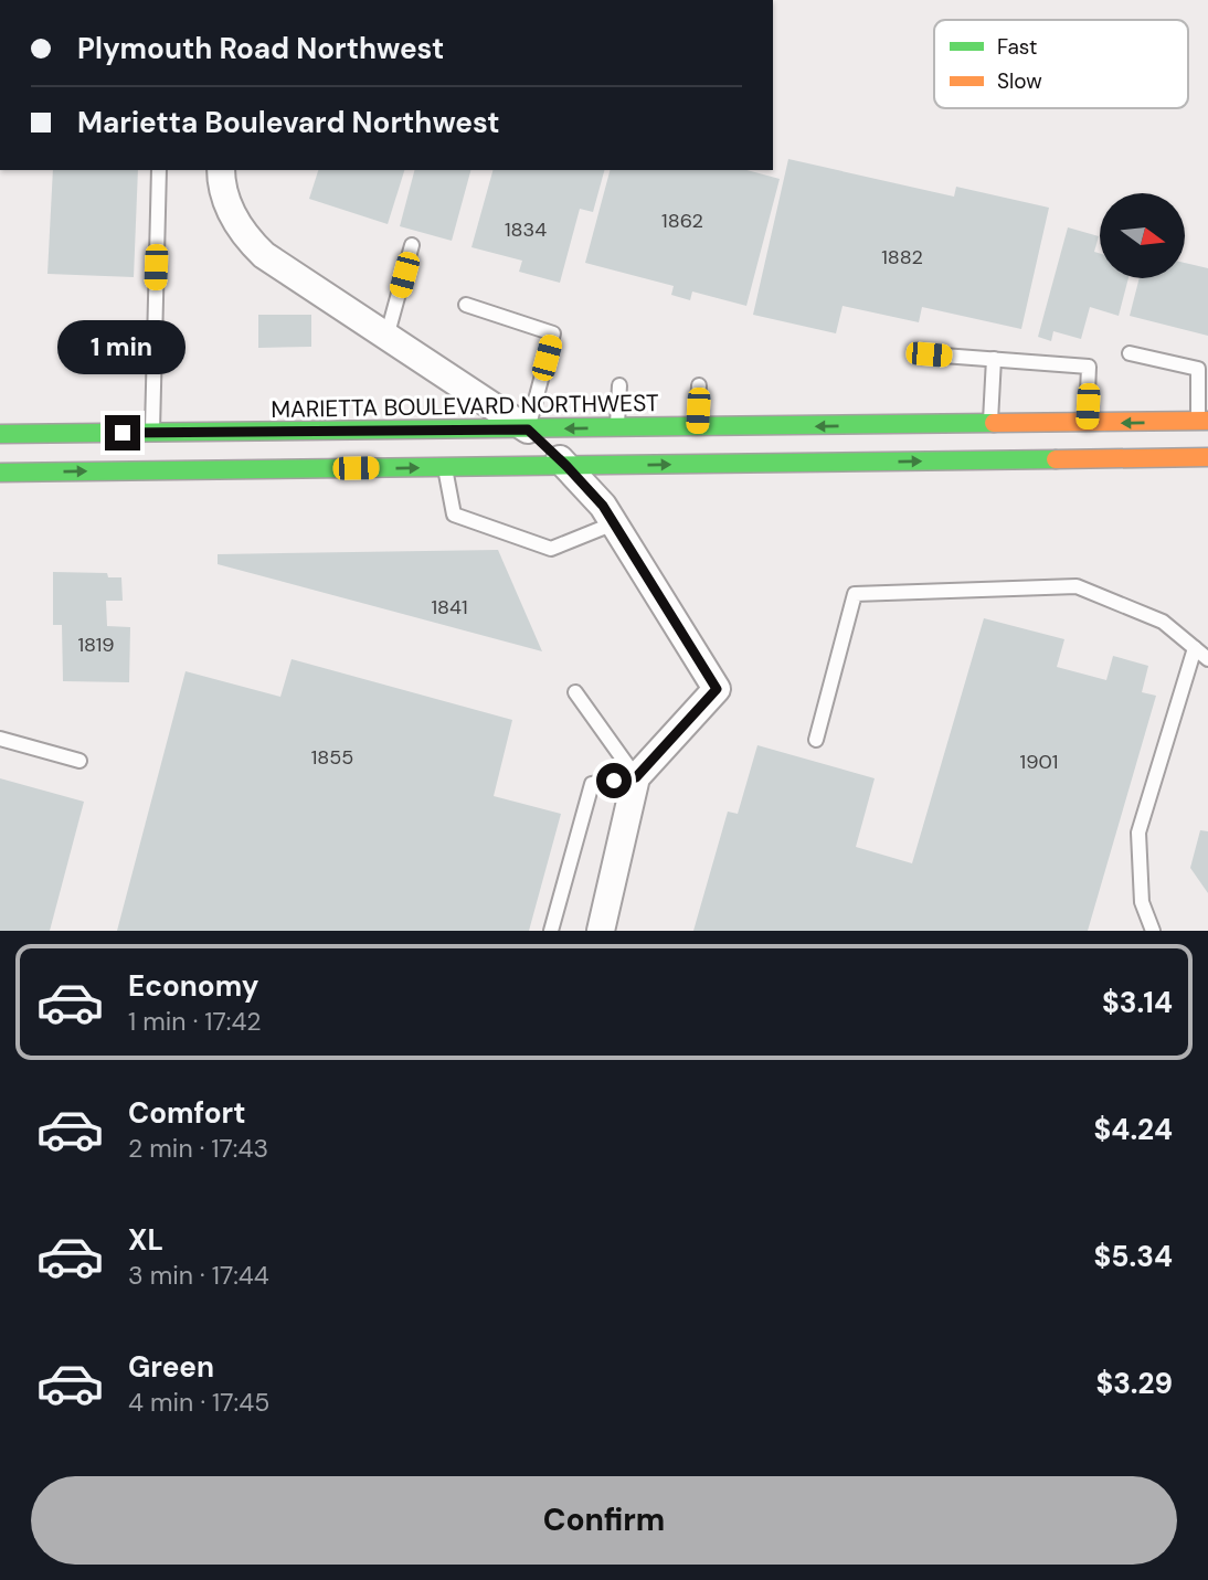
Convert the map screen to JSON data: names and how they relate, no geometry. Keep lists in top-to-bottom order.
{
  "streets": {
    "main road": ["MARIETTA BOULEVARD NORTHWEST"]
  },
  "house_numbers": [
    "1862",
    "1834",
    "1882",
    "1841",
    "1819",
    "1855",
    "1901"
  ],
  "legend": ["Fast", "Slow"],
  "north": "right",
  "page": {
    "banner": ["Plymouth Road Northwest", "Marietta Boulevard Northwest"],
    "bubble": "1 min",
    "list": [
      {
        "name": "Economy",
        "note": "1 min · 17:42",
        "value": "$3.14"
      },
      {
        "name": "Comfort",
        "note": "2 min · 17:43",
        "value": "$4.24"
      },
      {
        "name": "XL",
        "note": "3 min · 17:44",
        "value": "$5.34"
      },
      {
        "name": "Green",
        "note": "4 min · 17:45",
        "value": "$3.29"
      }
    ],
    "buttons": "Confirm"
  }
}
